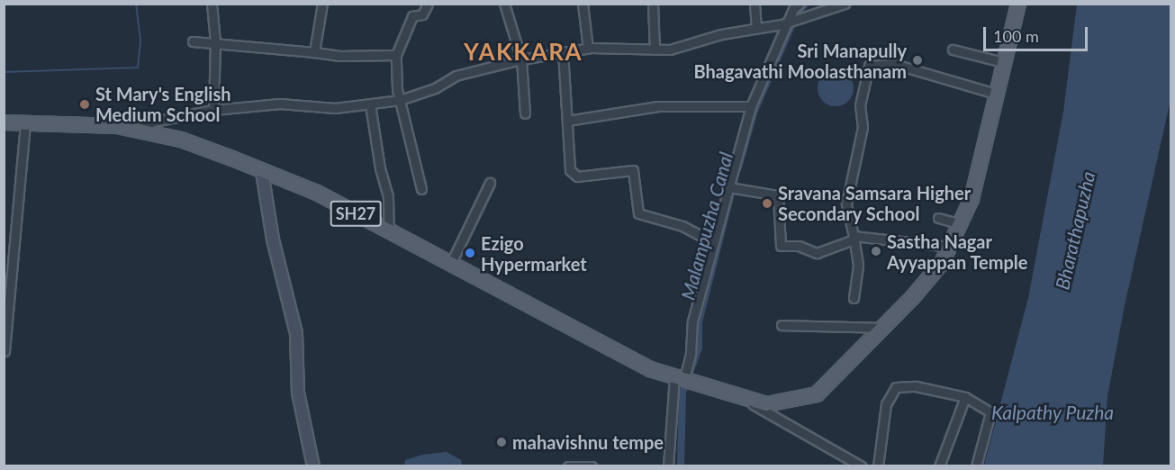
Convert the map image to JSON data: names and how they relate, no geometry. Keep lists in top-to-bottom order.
{
  "streets": {
    "main road": ["SH27"]
  },
  "districts": ["YAKKARA"],
  "water": ["Malampuzha Canal", "Bharathapuzha", "Kalpathy Puzha"],
  "places": [
    "Sri Manapully Bhagavathi Moolasthanam",
    "St Mary's English Medium School",
    "Sravana Samsara Higher Secondary School",
    "Sastha Nagar Ayyappan Temple",
    "Ezigo Hypermarket",
    "mahavishnu tempe"
  ],
  "scale_bar": "100 m"
}
